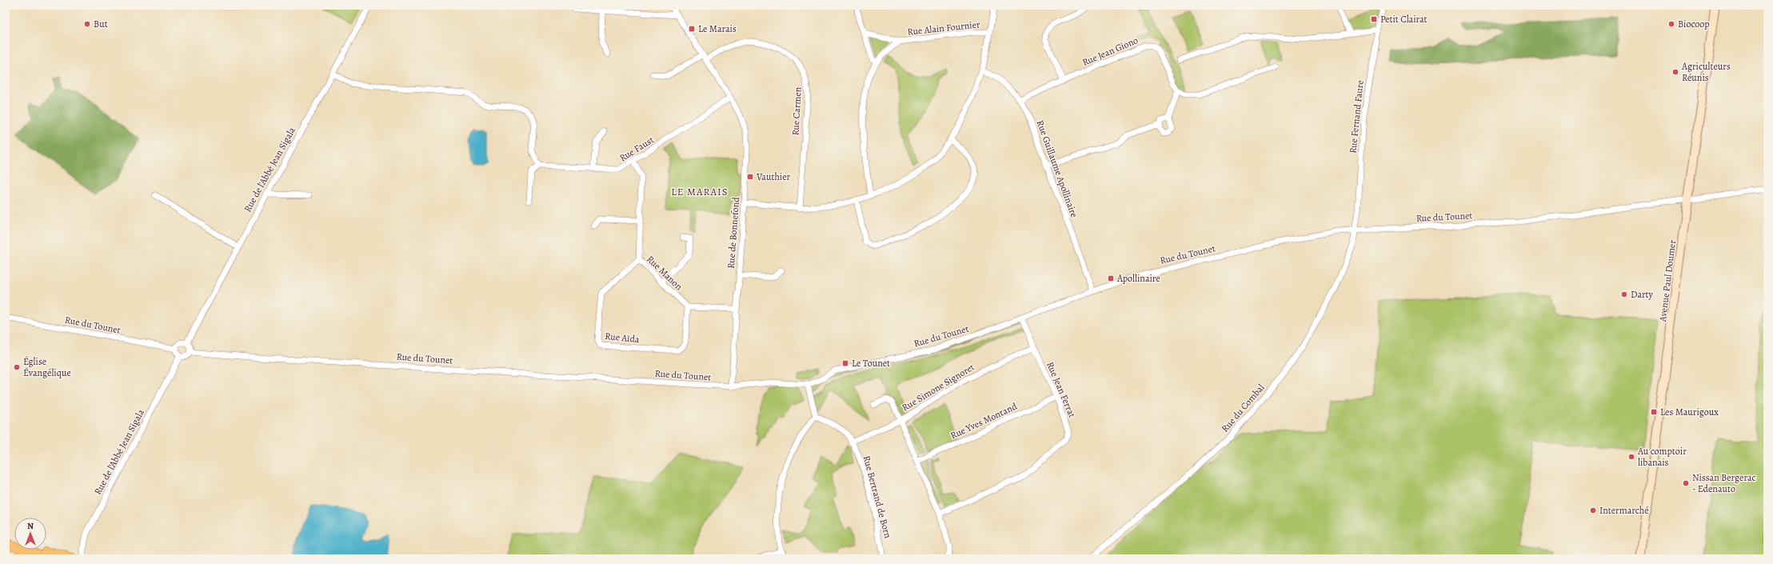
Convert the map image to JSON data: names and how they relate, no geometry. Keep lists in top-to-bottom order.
{
  "streets": {
    "main road": ["Avenue Paul Doumer"],
    "street": [
      "Rue Alain Fournier",
      "Rue Jean Giono",
      "Rue Carmen",
      "Rue Fernand Faure",
      "Rue Faust",
      "Rue Guillaume Apollinaire",
      "Rue de l'Abbé Jean Sigala",
      "Rue du Tounet",
      "Rue de Bonnefond",
      "Rue Manon",
      "Rue Aïda",
      "Rue Simone Signoret",
      "Rue Jean Ferrat",
      "Rue du Combal",
      "Rue Yves Montand",
      "Rue Bertrand de Born"
    ]
  },
  "crossings": [
    ["Rue Jean Giono", "Rue Guillaume Apollinaire"],
    ["Rue Carmen", "Rue de Bonnefond"],
    ["Rue Fernand Faure", "Rue du Tounet"],
    ["Rue Fernand Faure", "Rue du Combal"],
    ["Rue Faust", "Rue de Bonnefond"],
    ["Rue Faust", "Rue Manon"],
    ["Rue Guillaume Apollinaire", "Rue du Tounet"],
    ["Rue de l'Abbé Jean Sigala", "Rue du Tounet"],
    ["Rue du Tounet", "Rue de Bonnefond"],
    ["Rue du Tounet", "Avenue Paul Doumer"],
    ["Rue du Tounet", "Rue Jean Ferrat"],
    ["Rue du Tounet", "Rue du Combal"],
    ["Rue Manon", "Rue Aïda"],
    ["Rue Simone Signoret", "Rue Jean Ferrat"],
    ["Rue Simone Signoret", "Rue Bertrand de Born"],
    ["Rue Jean Ferrat", "Rue Yves Montand"]
  ],
  "districts": ["LE MARAIS"],
  "places": {
    "transit": [
      "Petit Clairat",
      "Le Marais",
      "Vauthier",
      "Apollinaire",
      "Le Tounet",
      "Les Maurigoux"
    ],
    "other": [
      "But",
      "Biocoop",
      "Agriculteurs Réunis",
      "Darty",
      "Église Évangélique",
      "Au comptoir libanais",
      "Nissan Bergerac - Edenauto",
      "Intermarché"
    ]
  },
  "north": "top"
}
